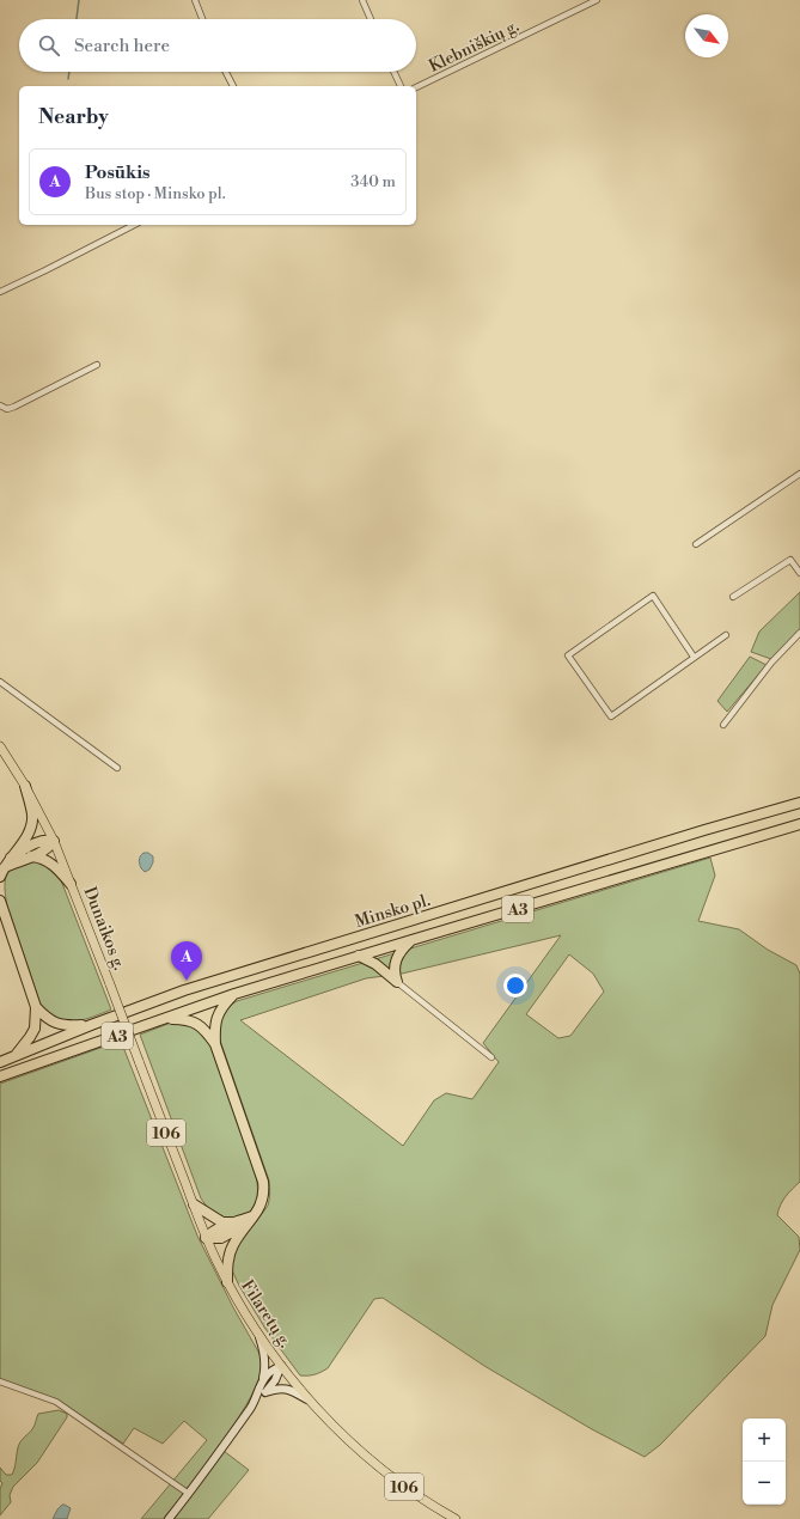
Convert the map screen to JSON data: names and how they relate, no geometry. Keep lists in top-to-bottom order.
{
  "streets": {
    "highway": ["A3", "Minsko pl."],
    "main road": ["Dunaikos g.", "106", "Filaretų g."],
    "street": ["Klebniškių g."]
  },
  "crossings": [
    ["Dunaikos g.", "106"],
    ["Dunaikos g.", "Filaretų g."]
  ],
  "north": "bottom right",
  "page": {
    "search": "Search here",
    "heading": "Nearby",
    "list": [
      {
        "mark": "A",
        "name": "Posūkis",
        "note": "Bus stop · Minsko pl.",
        "value": "340 m"
      }
    ],
    "pins": "A",
    "map_buttons": ["+", "−"]
  }
}
